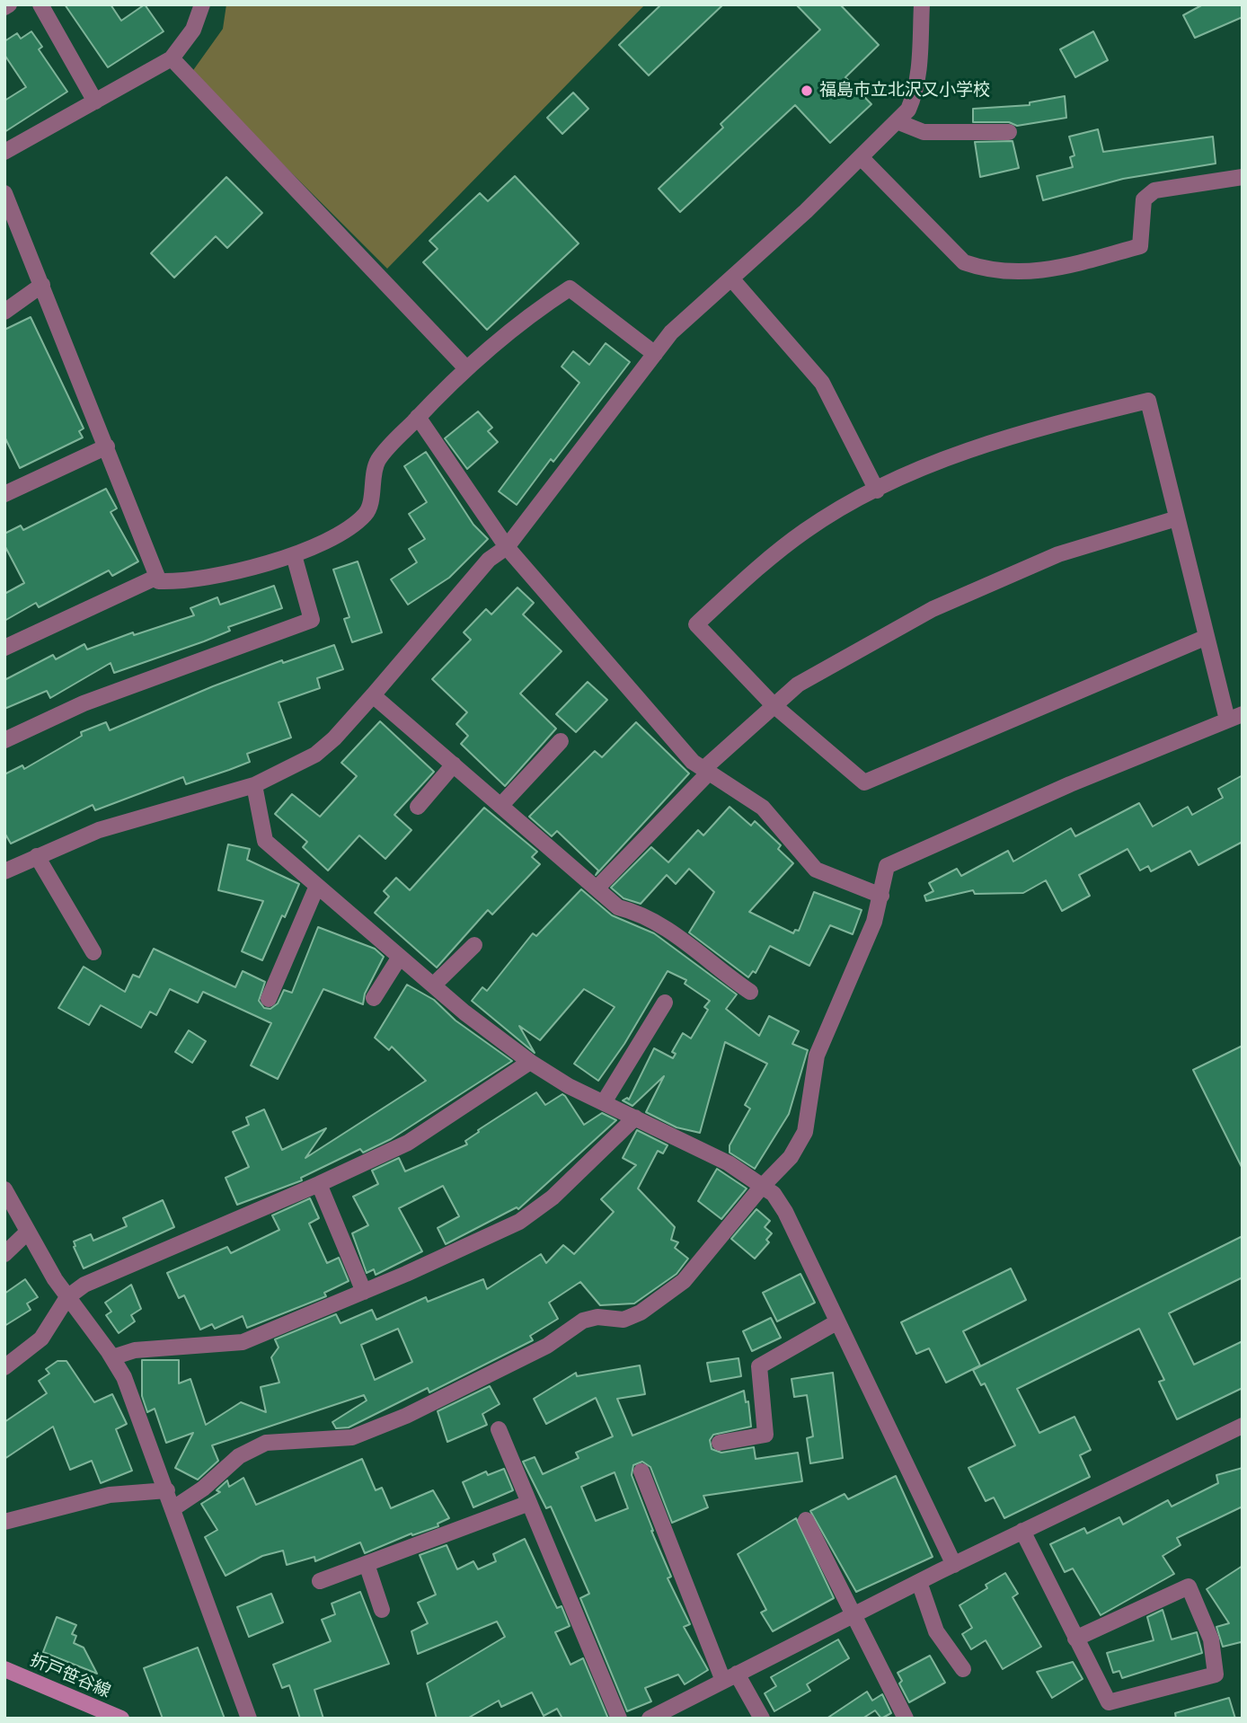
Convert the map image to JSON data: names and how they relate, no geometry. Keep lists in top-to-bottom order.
{
  "streets": {
    "main road": ["折戸笹谷線"]
  },
  "places": ["福島市立北沢又小学校"]
}
